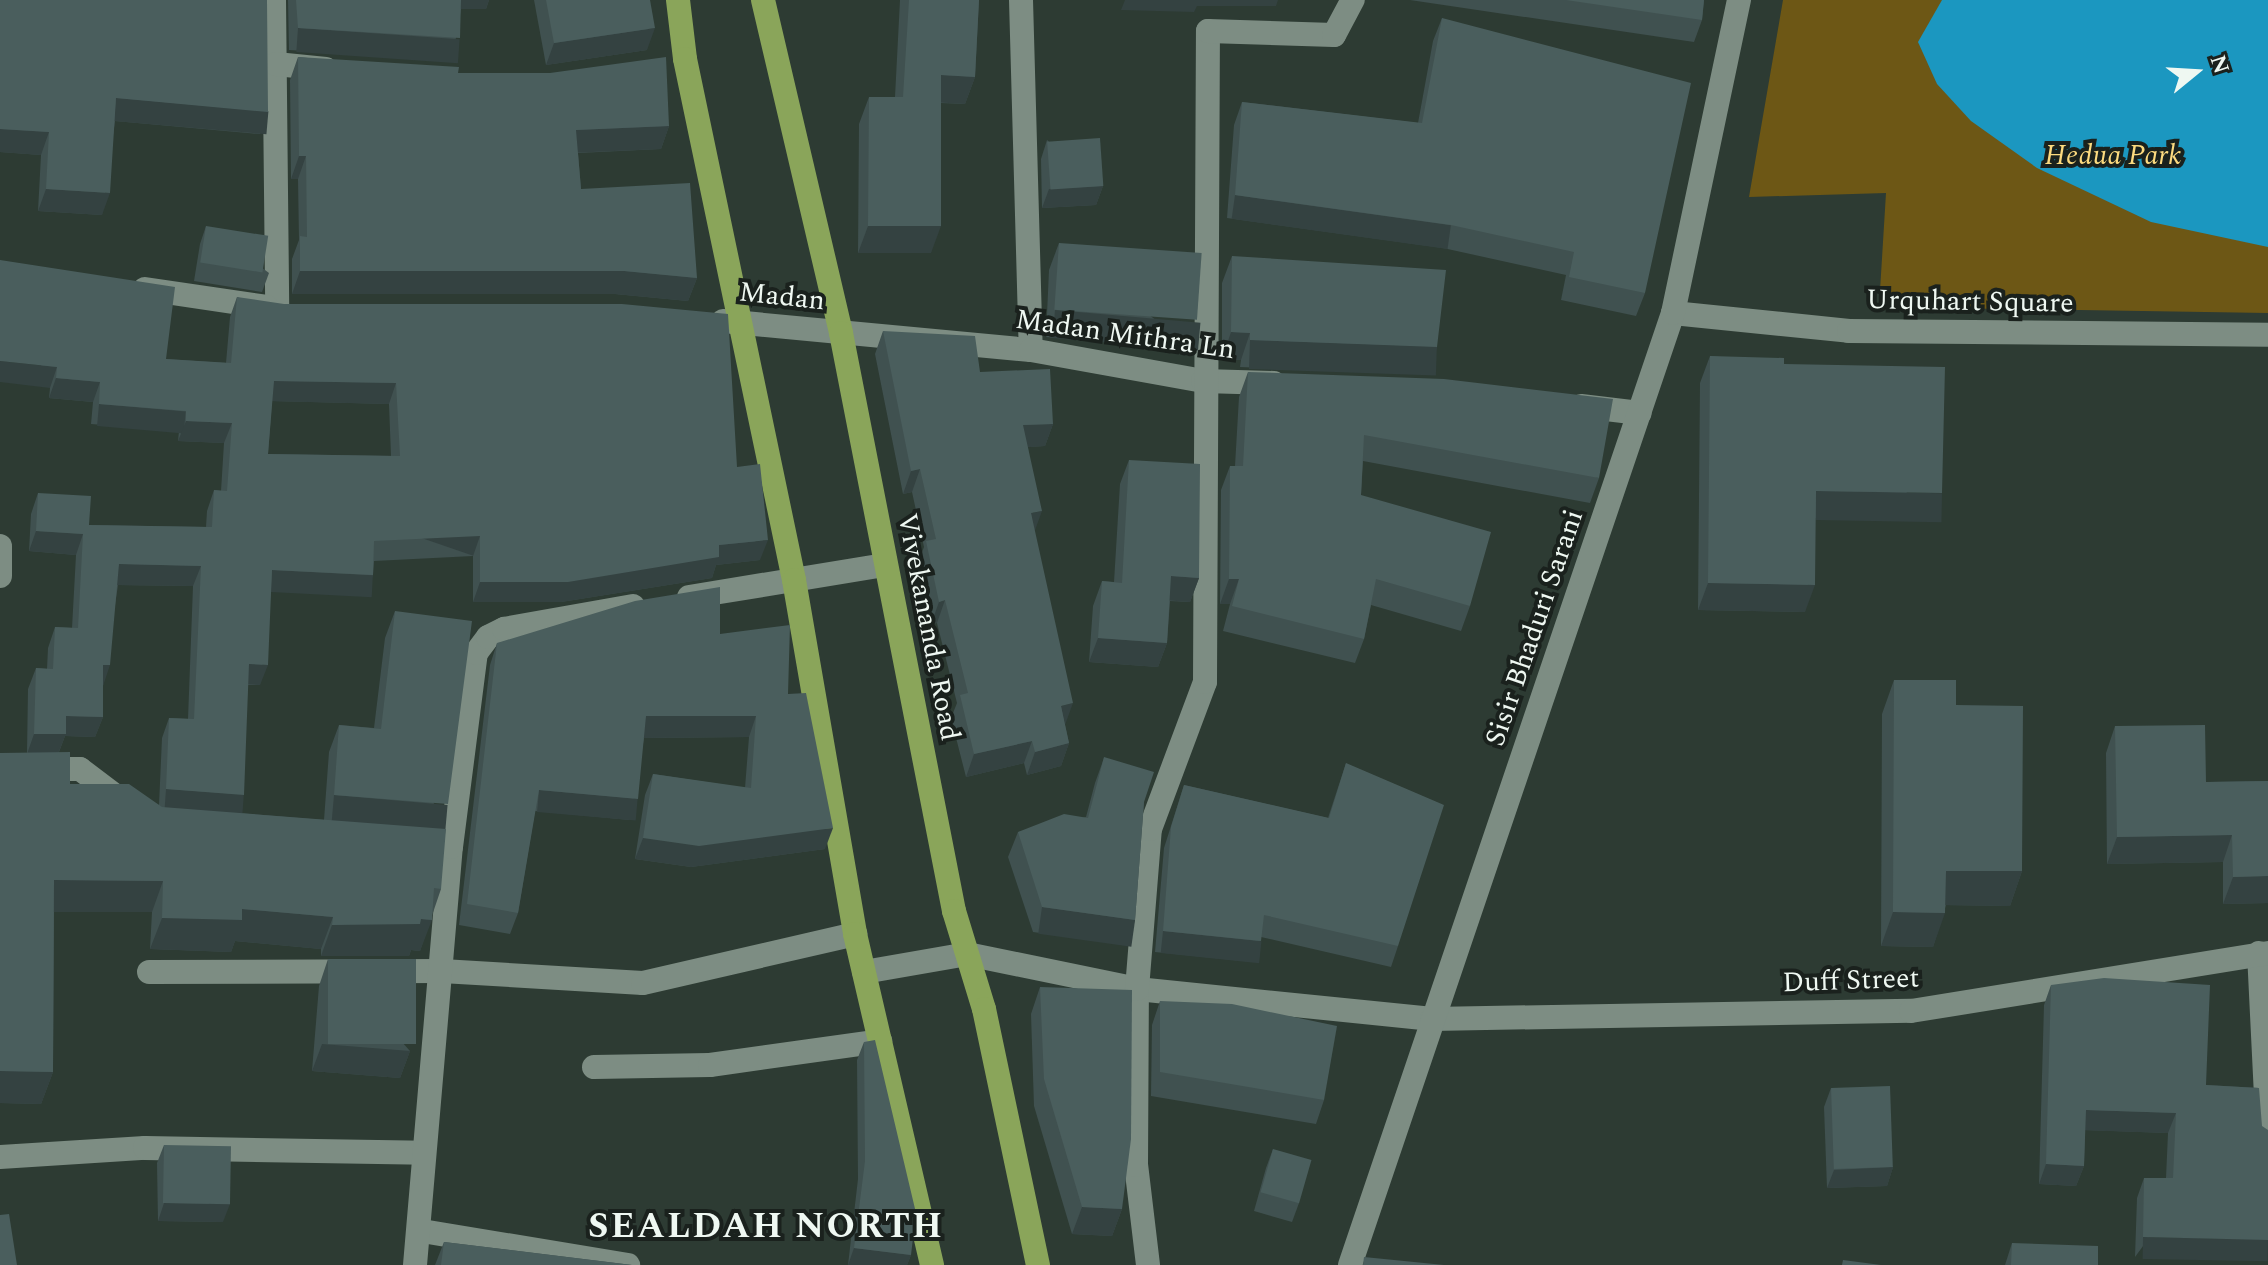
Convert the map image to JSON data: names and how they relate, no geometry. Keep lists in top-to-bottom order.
{
  "streets": {
    "main road": ["Vivekananda Road"],
    "street": [
      "Madan",
      "Urquhart Square",
      "Madan Mithra Ln",
      "Sisir Bhaduri Sarani",
      "Duff Street"
    ]
  },
  "crossings": [
    ["Madan", "Madan Mithra Ln"],
    ["Madan", "Vivekananda Road"],
    ["Urquhart Square", "Sisir Bhaduri Sarani"],
    ["Madan Mithra Ln", "Vivekananda Road"],
    ["Vivekananda Road", "Duff Street"],
    ["Sisir Bhaduri Sarani", "Duff Street"]
  ],
  "districts": ["SEALDAH NORTH"],
  "parks": ["Hedua Park"],
  "north": "right"
}
